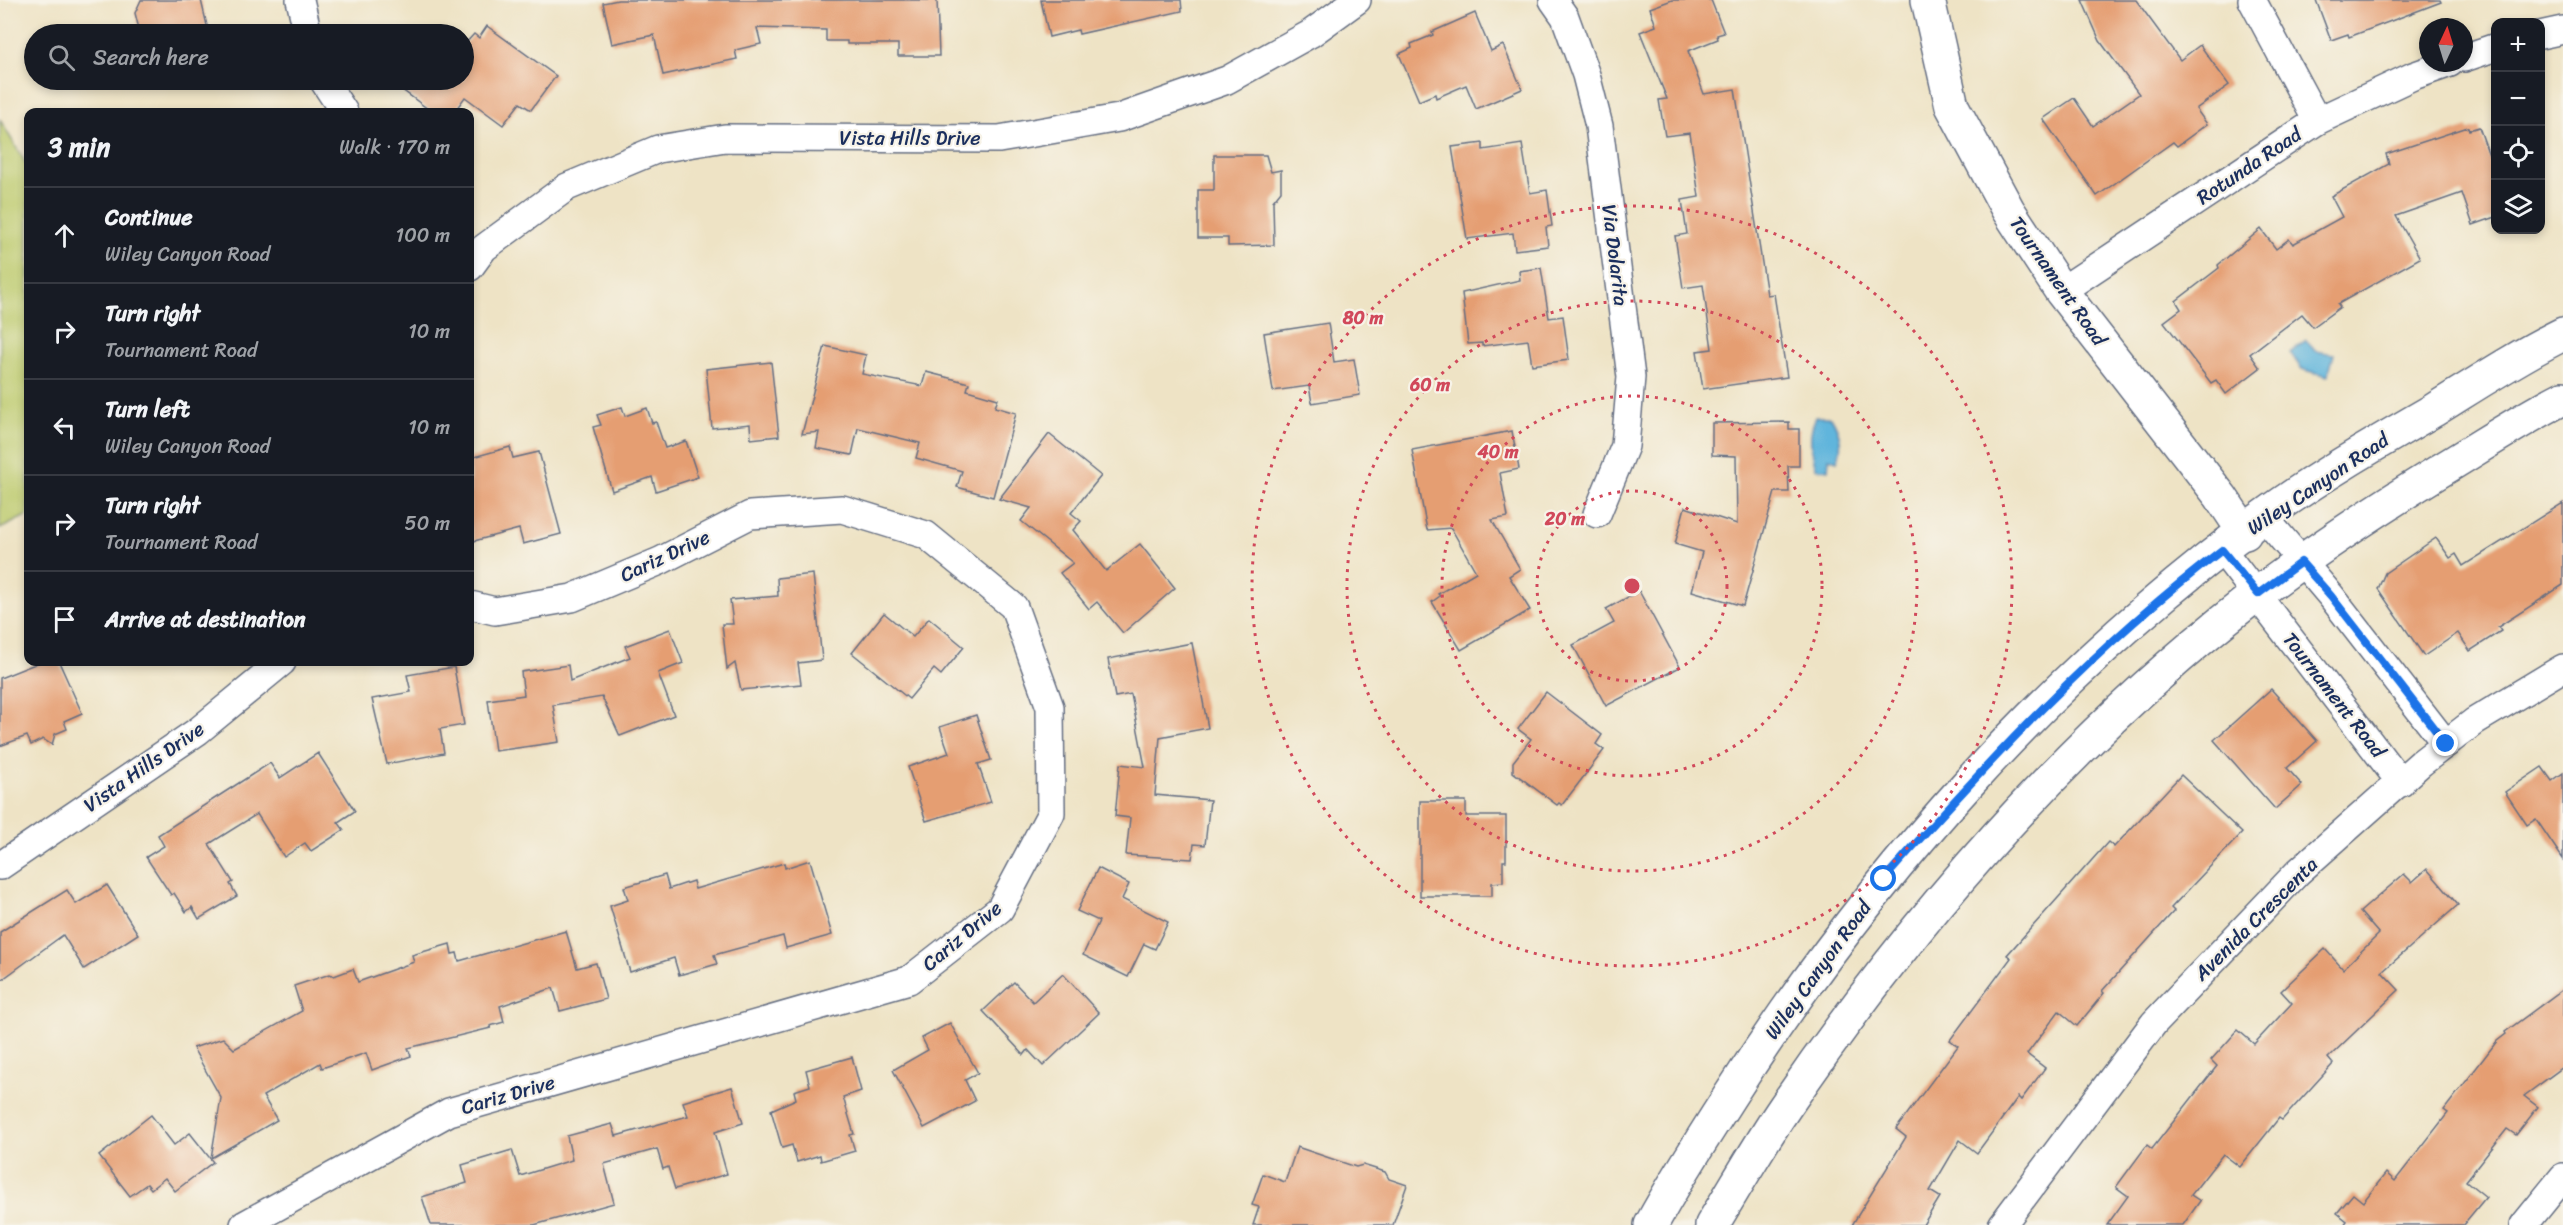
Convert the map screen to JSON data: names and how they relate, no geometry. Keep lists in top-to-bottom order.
{
  "streets": {
    "main road": ["Tournament Road", "Wiley Canyon Road"],
    "street": [
      "Vista Hills Drive",
      "Rotunda Road",
      "Via Dolarita",
      "Cariz Drive",
      "Avenida Crescenta"
    ]
  },
  "crossings": [
    ["Rotunda Road", "Tournament Road"],
    ["Tournament Road", "Wiley Canyon Road"],
    ["Tournament Road", "Avenida Crescenta"]
  ],
  "north": "top",
  "page": {
    "map_buttons": ["+", "−"],
    "search": "Search here",
    "heading": ["3 min", "Walk · 170 m"],
    "list": [
      ["Continue", "Wiley Canyon Road", "100 m"],
      ["Turn right", "Tournament Road", "10 m"],
      ["Turn left", "Wiley Canyon Road", "10 m"],
      ["Turn right", "Tournament Road", "50 m"],
      "Arrive at destination"
    ]
  },
  "rings": [
    "80 m",
    "60 m",
    "40 m",
    "20 m"
  ]
}
